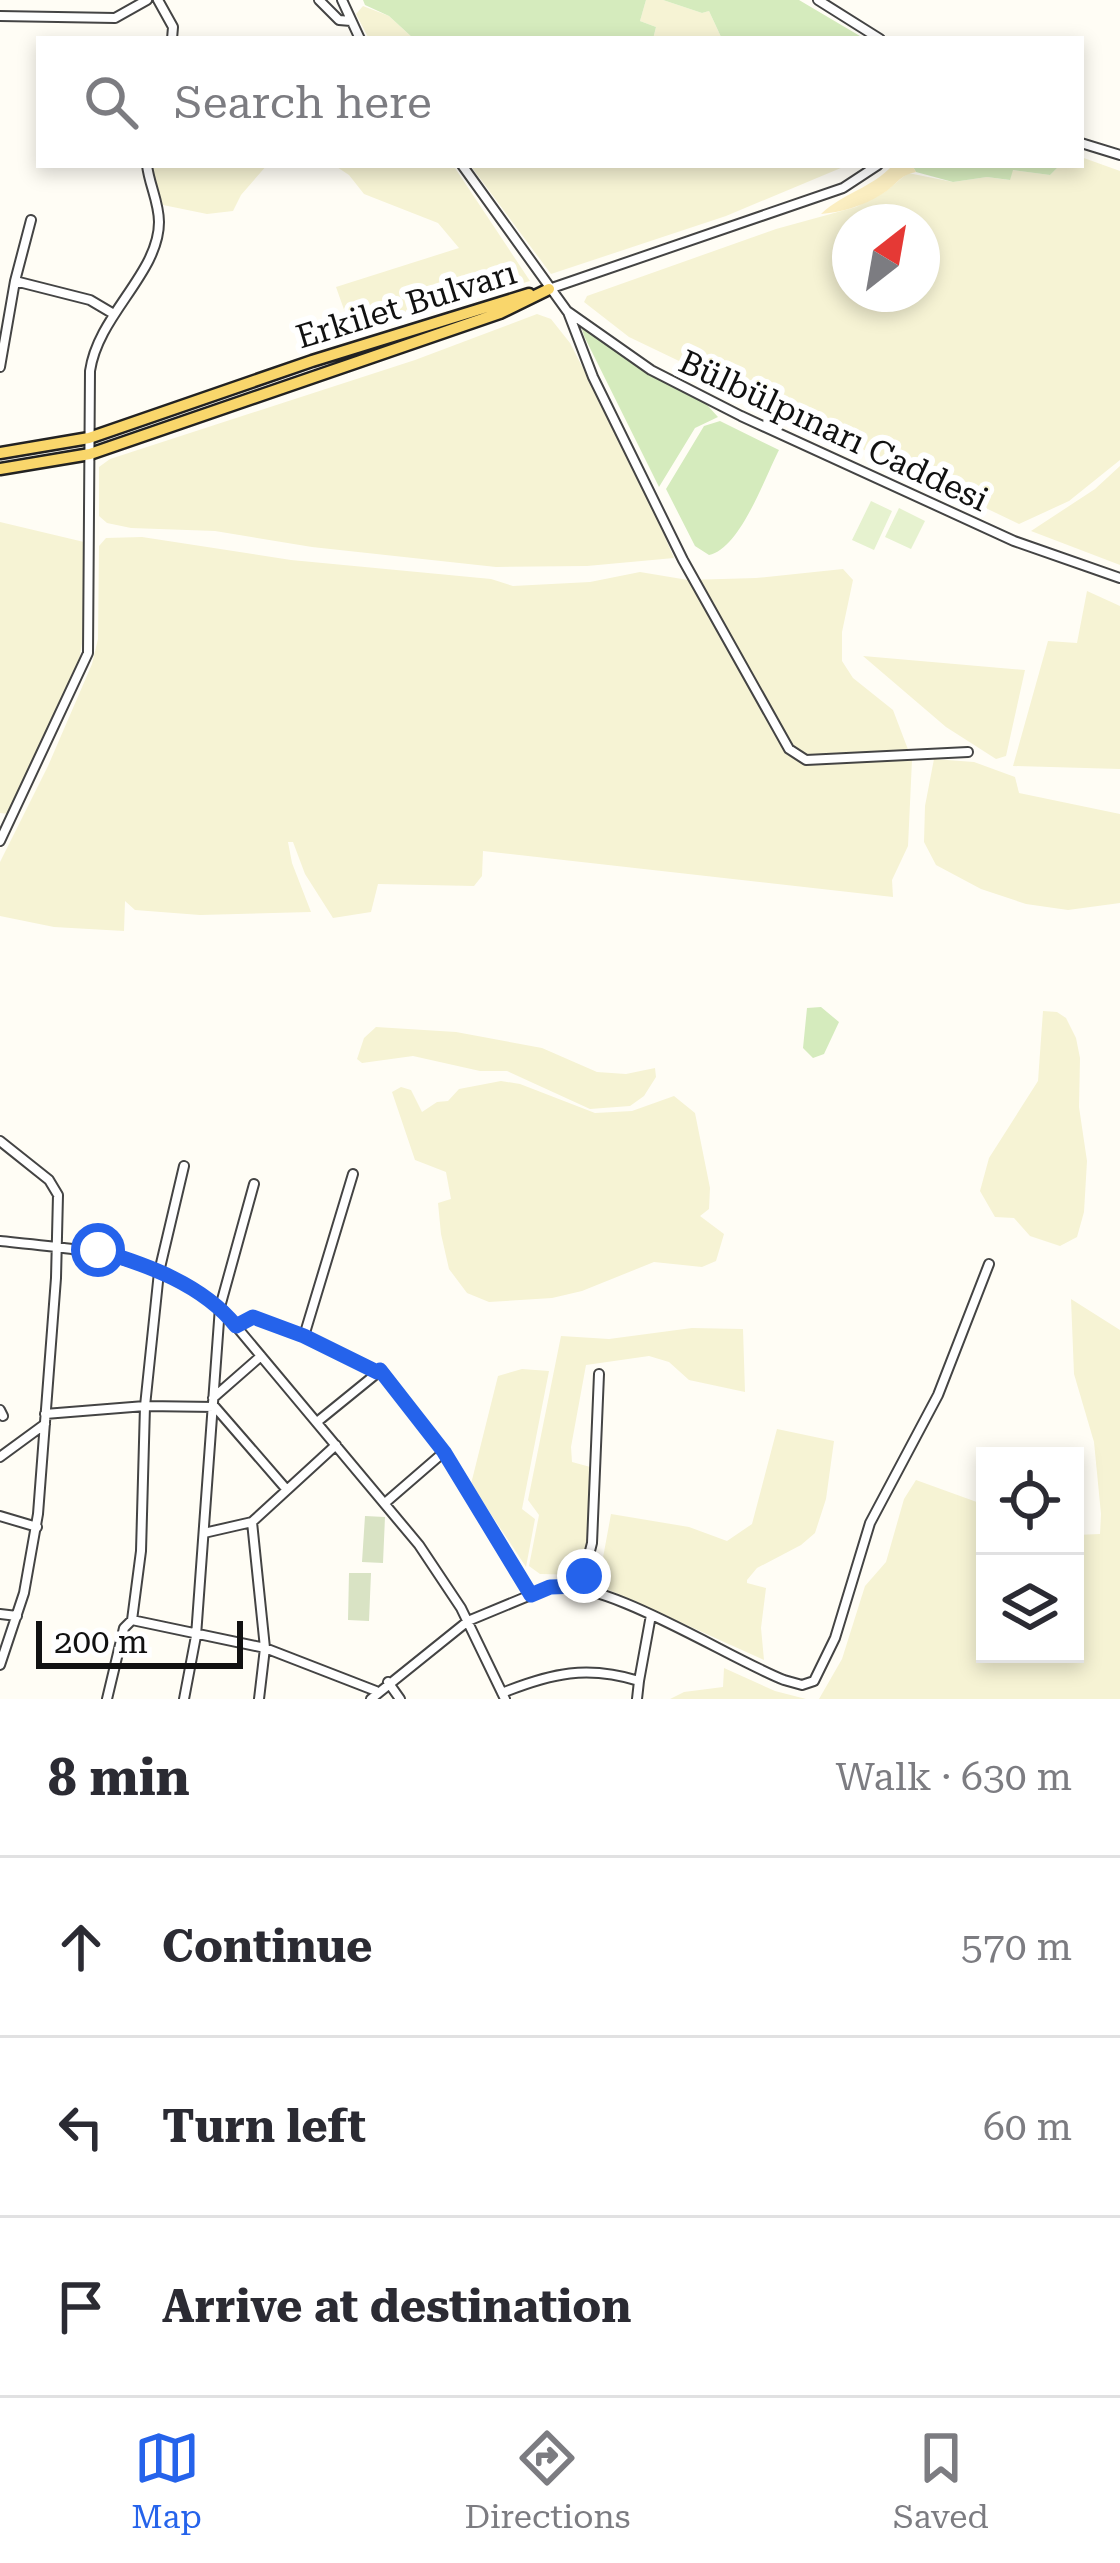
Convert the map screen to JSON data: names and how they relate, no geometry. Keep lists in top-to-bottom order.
{
  "streets": {
    "main road": ["Erkilet Bulvarı"],
    "street": ["Bülbülpınarı Caddesi"]
  },
  "crossings": [
    ["Erkilet Bulvarı", "Bülbülpınarı Caddesi"]
  ],
  "scale_bar": "200 m",
  "north": "top right",
  "page": {
    "search": "Search here",
    "scale": "200 m",
    "heading": ["8 min", "Walk · 630 m"],
    "list": [
      ["Continue", "570 m"],
      ["Turn left", "60 m"],
      "Arrive at destination"
    ],
    "nav": ["Map", "Directions", "Saved"]
  }
}
